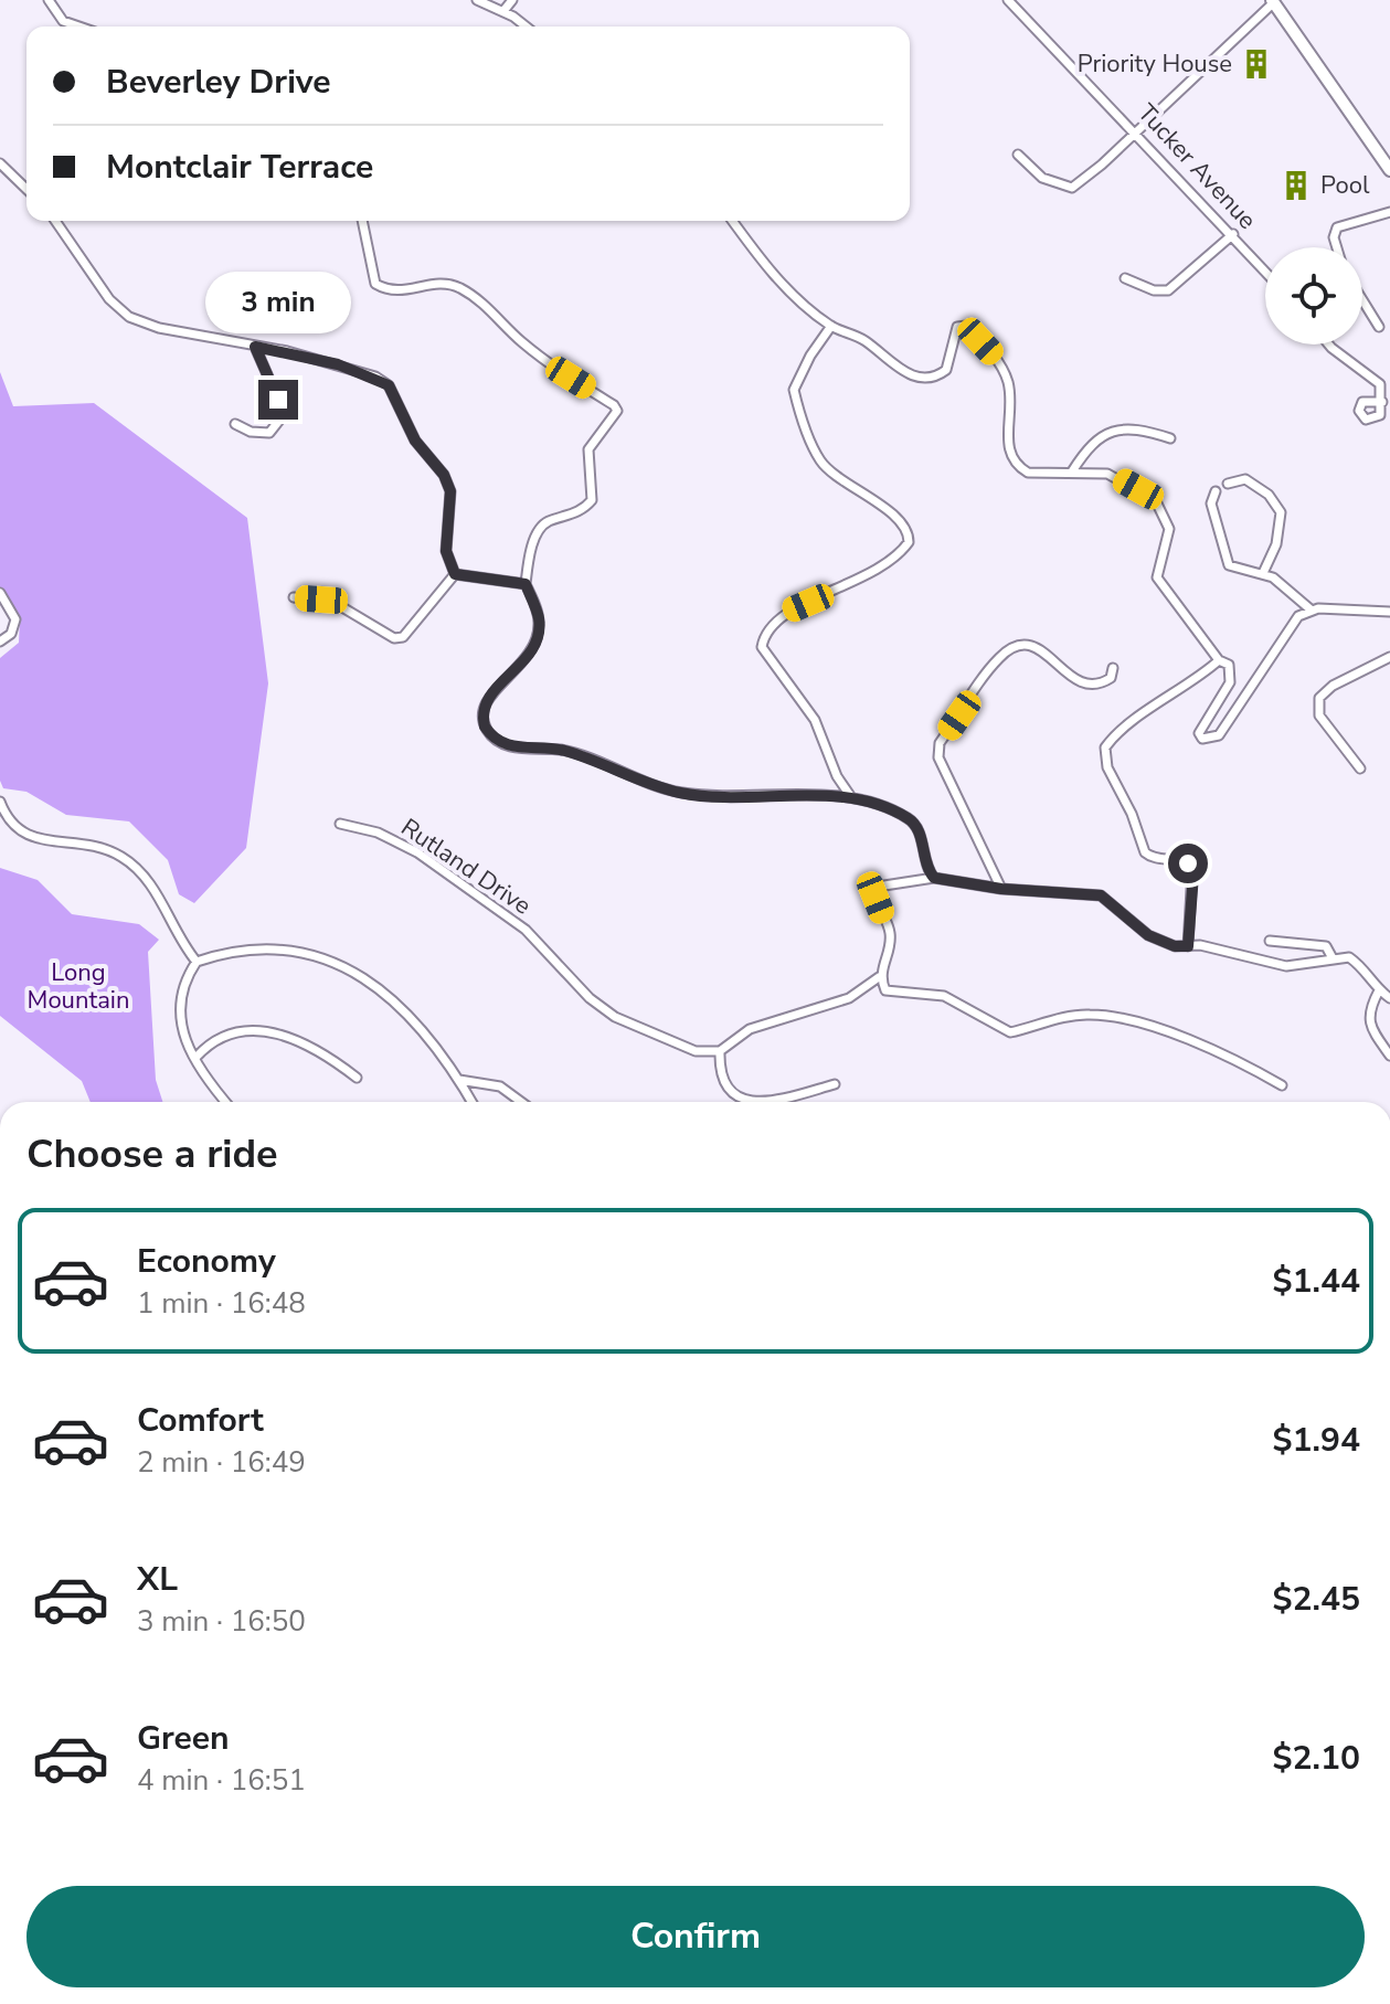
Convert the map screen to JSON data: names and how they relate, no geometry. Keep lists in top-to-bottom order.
{
  "streets": {
    "street": ["Tucker Avenue", "Rutland Drive"]
  },
  "parks": ["Long Mountain"],
  "places": {
    "building": ["Priority House", "Pool"]
  },
  "page": {
    "banner": ["Beverley Drive", "Montclair Terrace"],
    "bubble": "3 min",
    "heading": "Choose a ride",
    "list": [
      {
        "name": "Economy",
        "note": "1 min · 16:48",
        "value": "$1.44"
      },
      {
        "name": "Comfort",
        "note": "2 min · 16:49",
        "value": "$1.94"
      },
      {
        "name": "XL",
        "note": "3 min · 16:50",
        "value": "$2.45"
      },
      {
        "name": "Green",
        "note": "4 min · 16:51",
        "value": "$2.10"
      }
    ],
    "buttons": "Confirm"
  }
}
